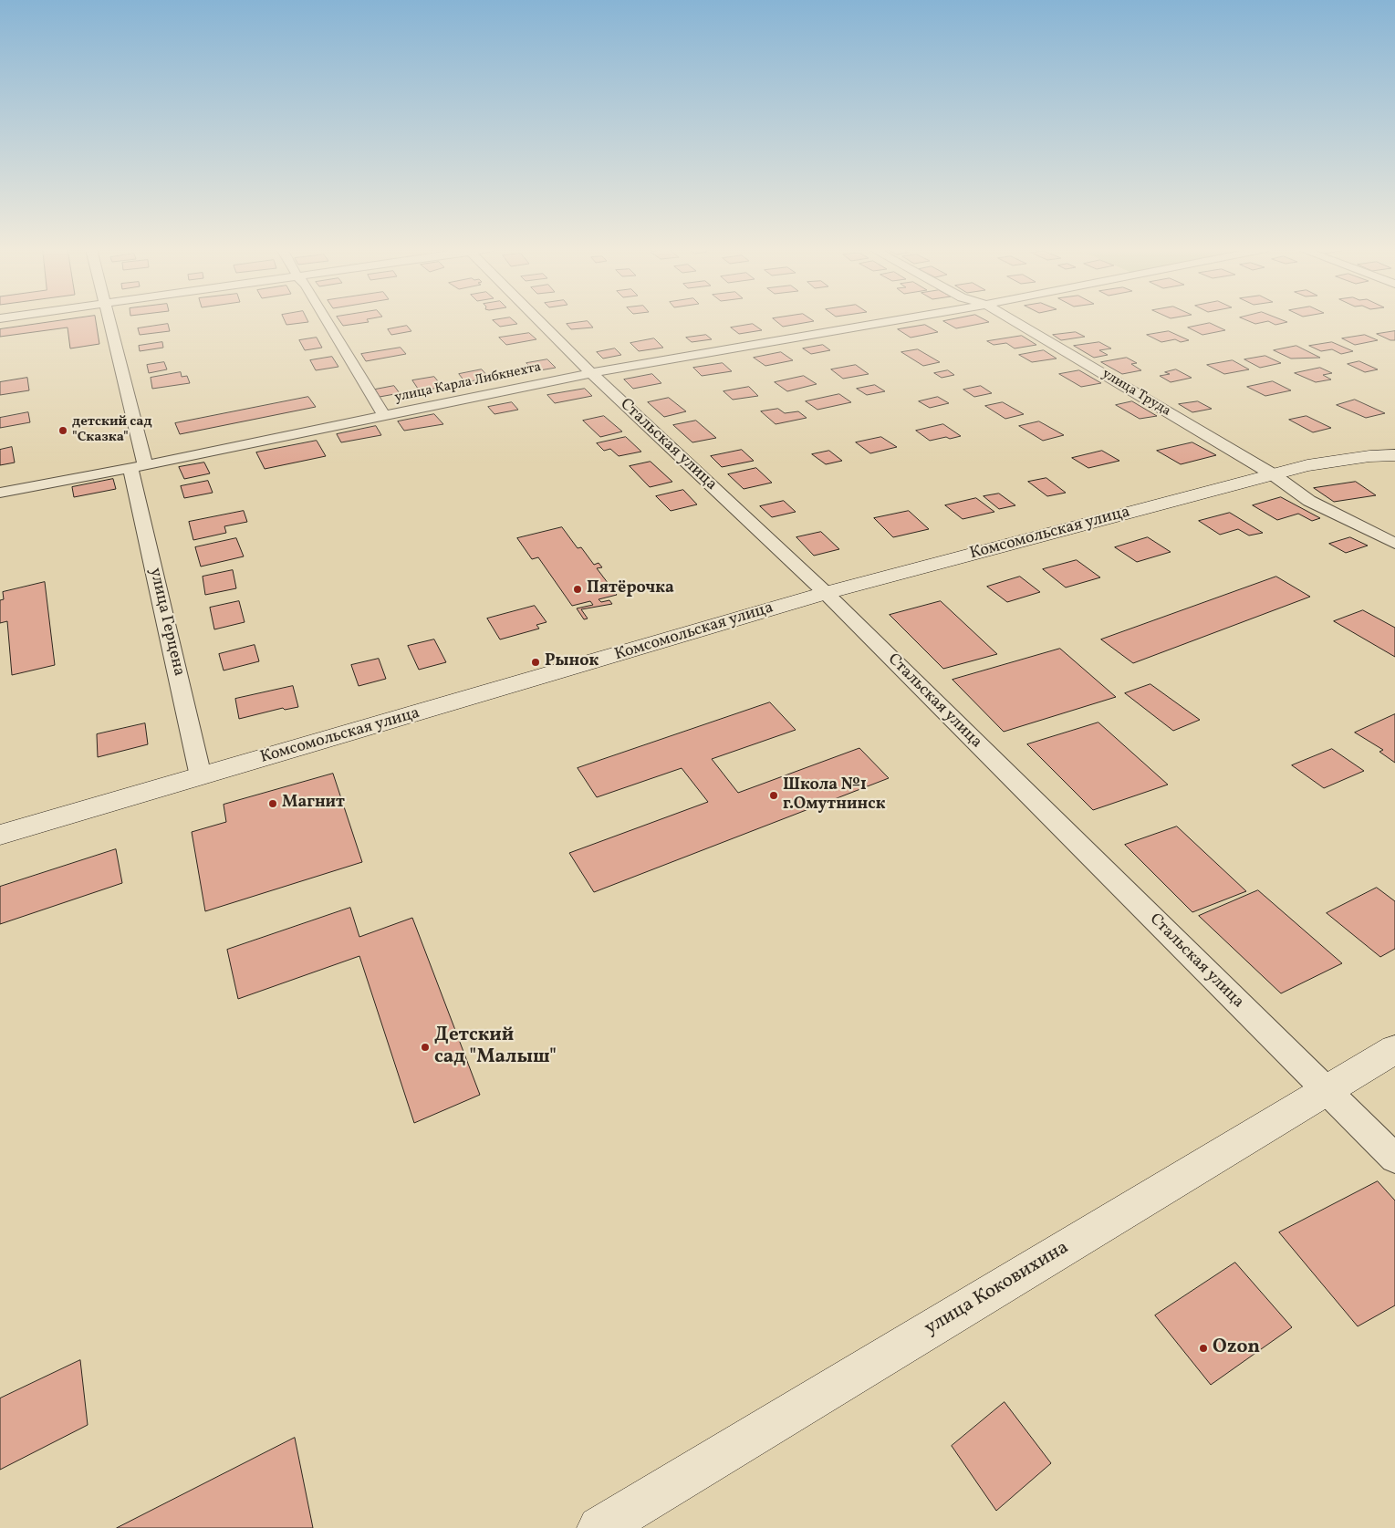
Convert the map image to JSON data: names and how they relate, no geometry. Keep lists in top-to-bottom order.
{
  "streets": {
    "main road": ["Комсомольская улица", "улица Коковихина"],
    "street": [
      "улица Карла Либкнехта",
      "улица Труда",
      "Стальская улица",
      "улица Герцена"
    ]
  },
  "crossings": [
    ["улица Карла Либкнехта", "Стальская улица"],
    ["улица Карла Либкнехта", "улица Герцена"],
    ["улица Труда", "Комсомольская улица"],
    ["Стальская улица", "Комсомольская улица"],
    ["Стальская улица", "улица Коковихина"],
    ["Комсомольская улица", "улица Герцена"]
  ],
  "places": [
    "детский сад \"Сказка\"",
    "Пятёрочка",
    "Рынок",
    "Школа №1 г.Омутнинск",
    "Магнит",
    "Детский сад \"Малыш\"",
    "Ozon"
  ]
}
